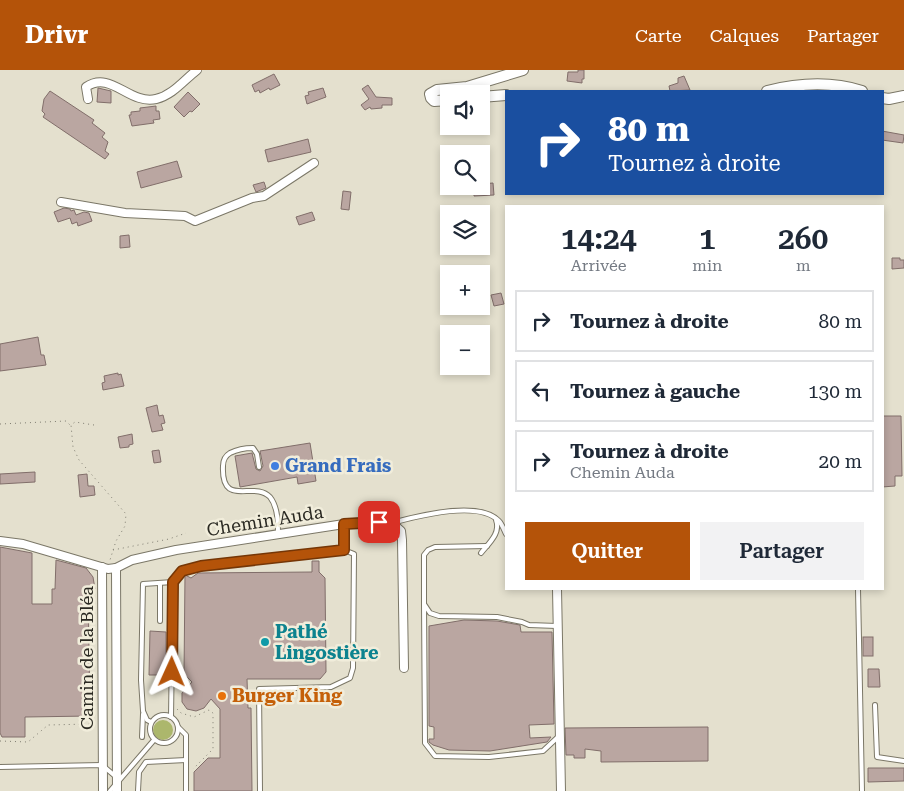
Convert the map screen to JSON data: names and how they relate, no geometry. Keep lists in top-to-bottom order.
{
  "streets": {
    "street": ["Chemin Auda", "Camin de la Bléa"]
  },
  "crossings": [
    ["Chemin Auda", "Camin de la Bléa"]
  ],
  "places": ["Grand Frais", "Pathé Lingostière", "Burger King"],
  "page": {
    "header": "Drivr",
    "nav": ["Carte", "Calques", "Partager"],
    "map_buttons": ["+", "−"],
    "turn": ["80 m", "Tournez à droite"],
    "eta": [
      "14:24",
      "Arrivée",
      "1",
      "min",
      "260",
      "m"
    ],
    "list": [
      {
        "name": "Tournez à droite",
        "value": "80 m"
      },
      {
        "name": "Tournez à gauche",
        "value": "130 m"
      },
      {
        "name": "Tournez à droite",
        "note": "Chemin Auda",
        "value": "20 m"
      }
    ],
    "buttons": ["Quitter", "Partager"]
  }
}
